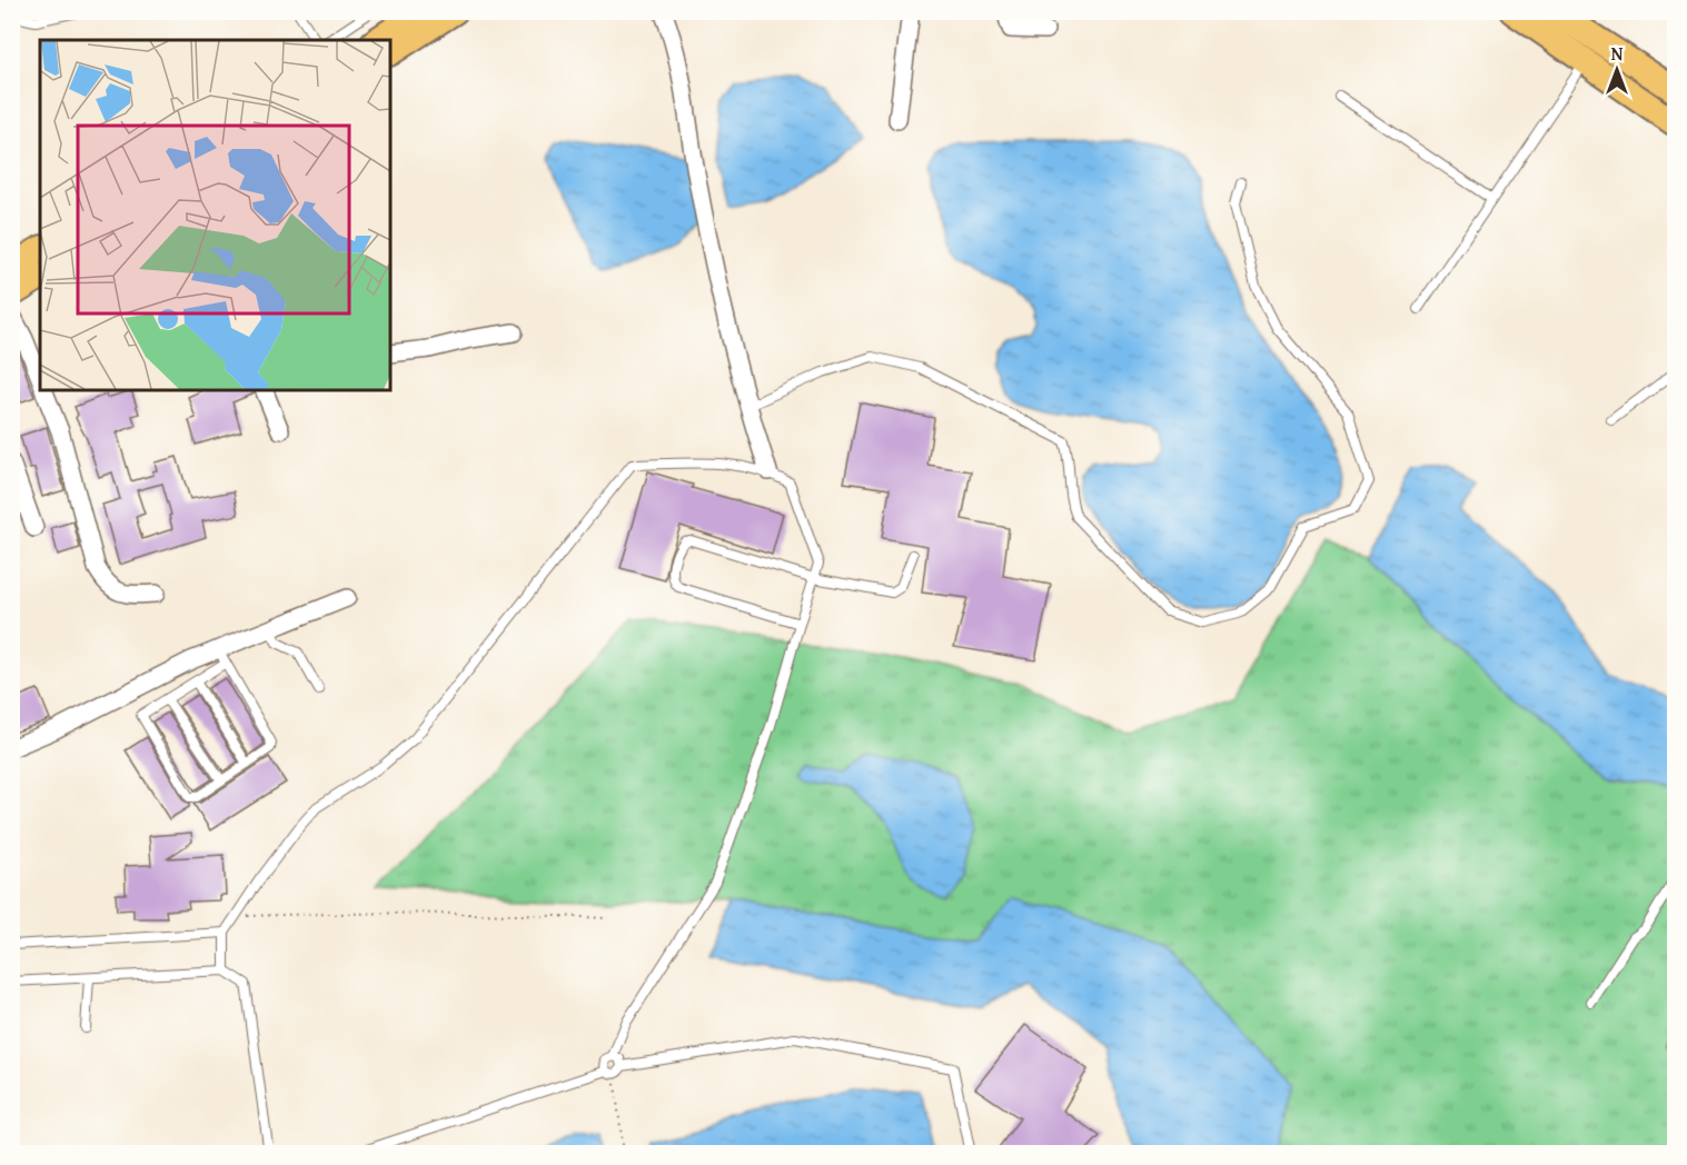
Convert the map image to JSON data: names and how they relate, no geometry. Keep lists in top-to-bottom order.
{
  "north": "top"
}
